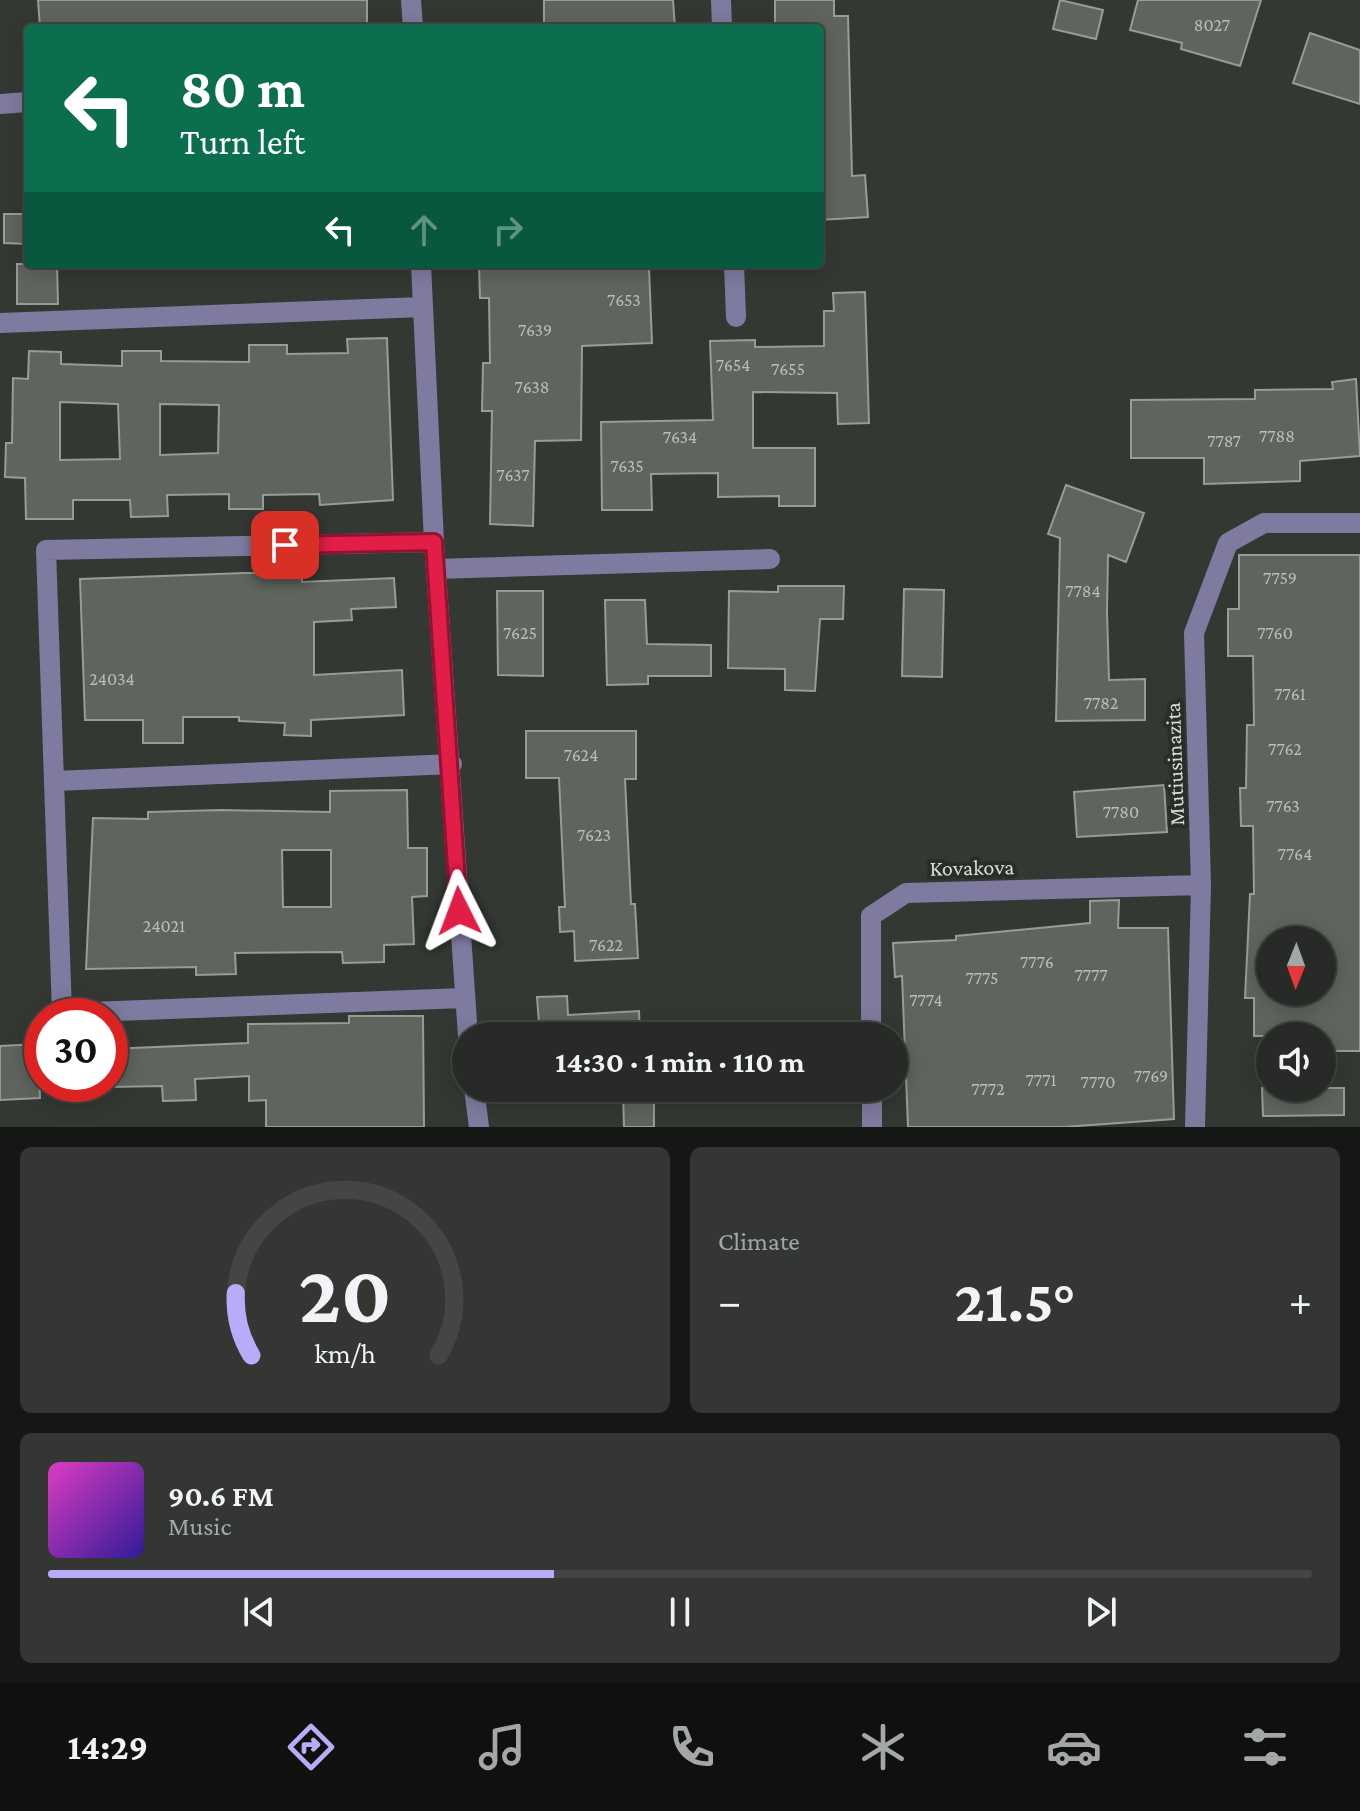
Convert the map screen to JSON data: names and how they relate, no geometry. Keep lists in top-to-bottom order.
{
  "streets": {
    "street": ["Mutiusinazita", "Kovakova"]
  },
  "crossings": [
    ["Mutiusinazita", "Kovakova"]
  ],
  "house_numbers": [
    "8027",
    "7653",
    "7639",
    "7654",
    "7655",
    "7638",
    "7788",
    "7634",
    "7787",
    "7635",
    "7637",
    "7759",
    "7784",
    "7625",
    "7760",
    "24034",
    "7761",
    "7782",
    "7762",
    "7624",
    "7763",
    "7780",
    "7623",
    "7764",
    "24021",
    "7622",
    "7776",
    "7777",
    "7775",
    "7774",
    "7769",
    "7771",
    "7770",
    "7772"
  ],
  "north": "bottom",
  "page": {
    "turn": ["80 m", "Turn left"],
    "limit": "30",
    "trip": "14:30 · 1 min · 110 m",
    "tile": "Climate",
    "heat": ["−", "21.5°", "+"],
    "song": ["90.6 FM", "Music"],
    "tabs": "14:29",
    "gauge": ["20", "km/h"]
  }
}
